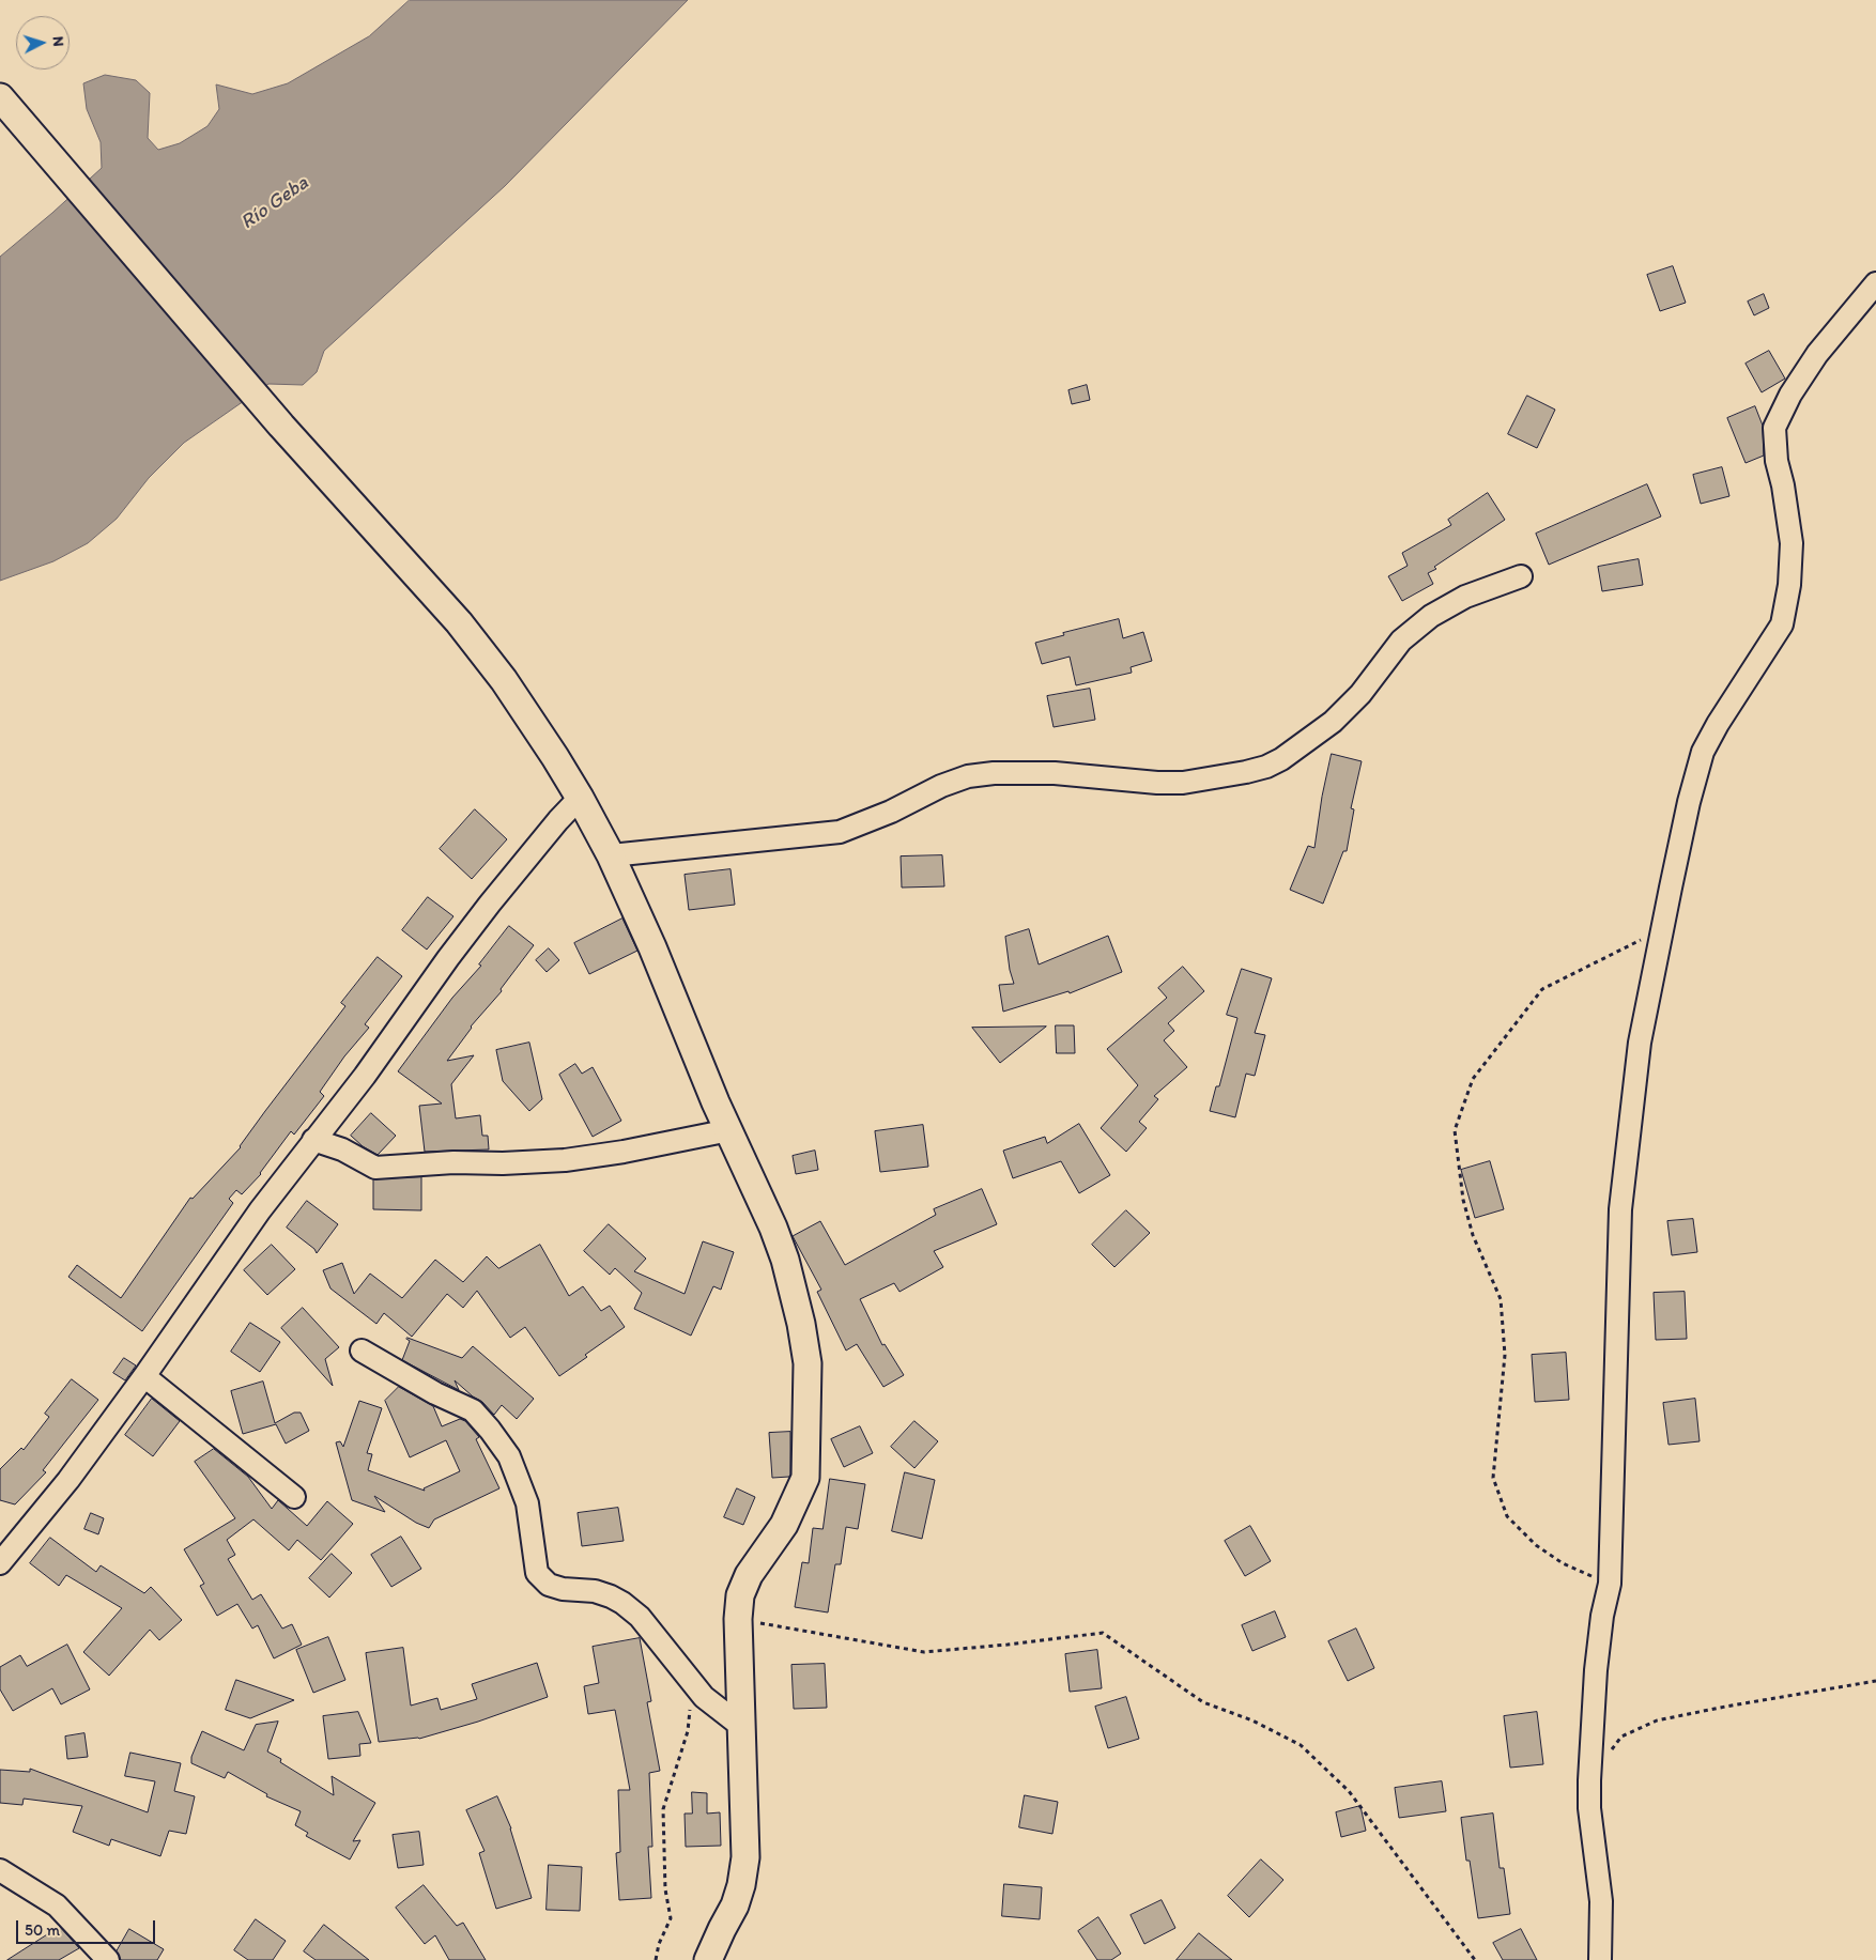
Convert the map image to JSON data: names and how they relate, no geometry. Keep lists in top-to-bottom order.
{
  "water": ["Río Geba"],
  "scale_bar": "50 m",
  "north": "right"
}
